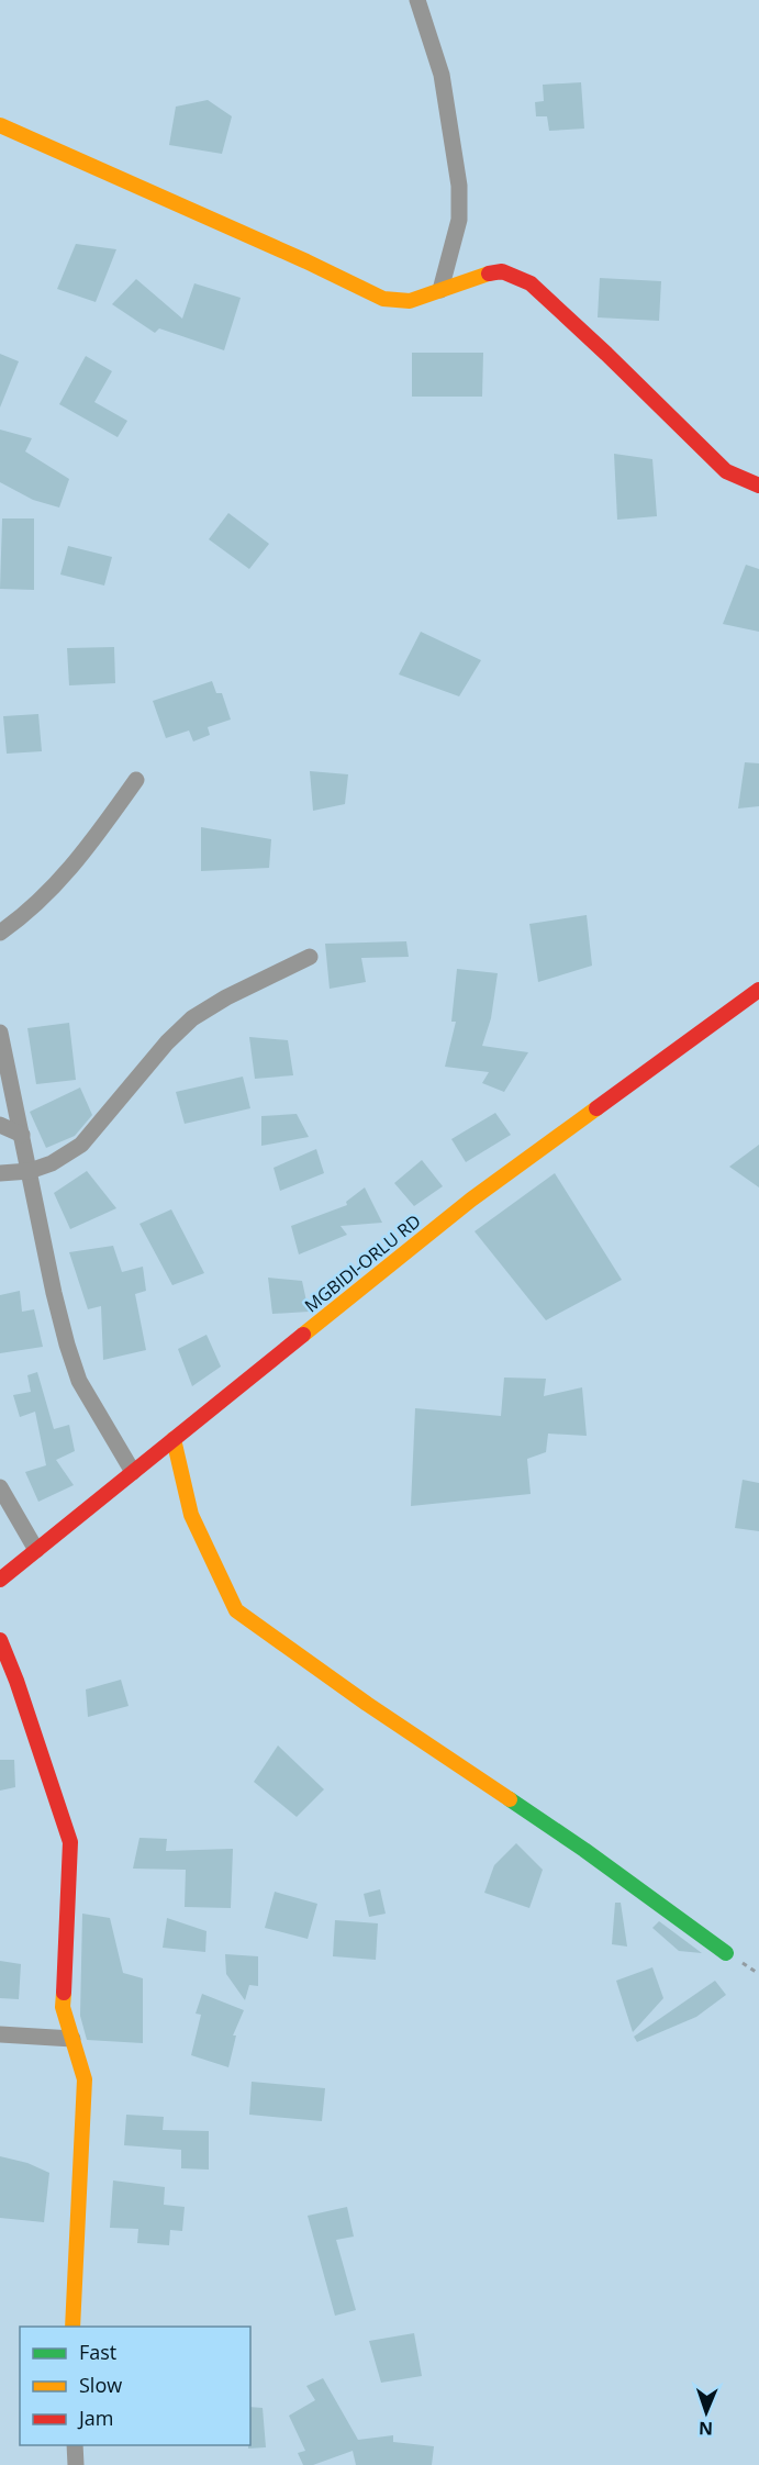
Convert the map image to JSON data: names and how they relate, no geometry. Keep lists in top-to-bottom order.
{
  "streets": {
    "street": ["MGBIDI-ORLU RD"]
  },
  "legend": ["Fast", "Slow", "Jam"],
  "north": "bottom"
}
